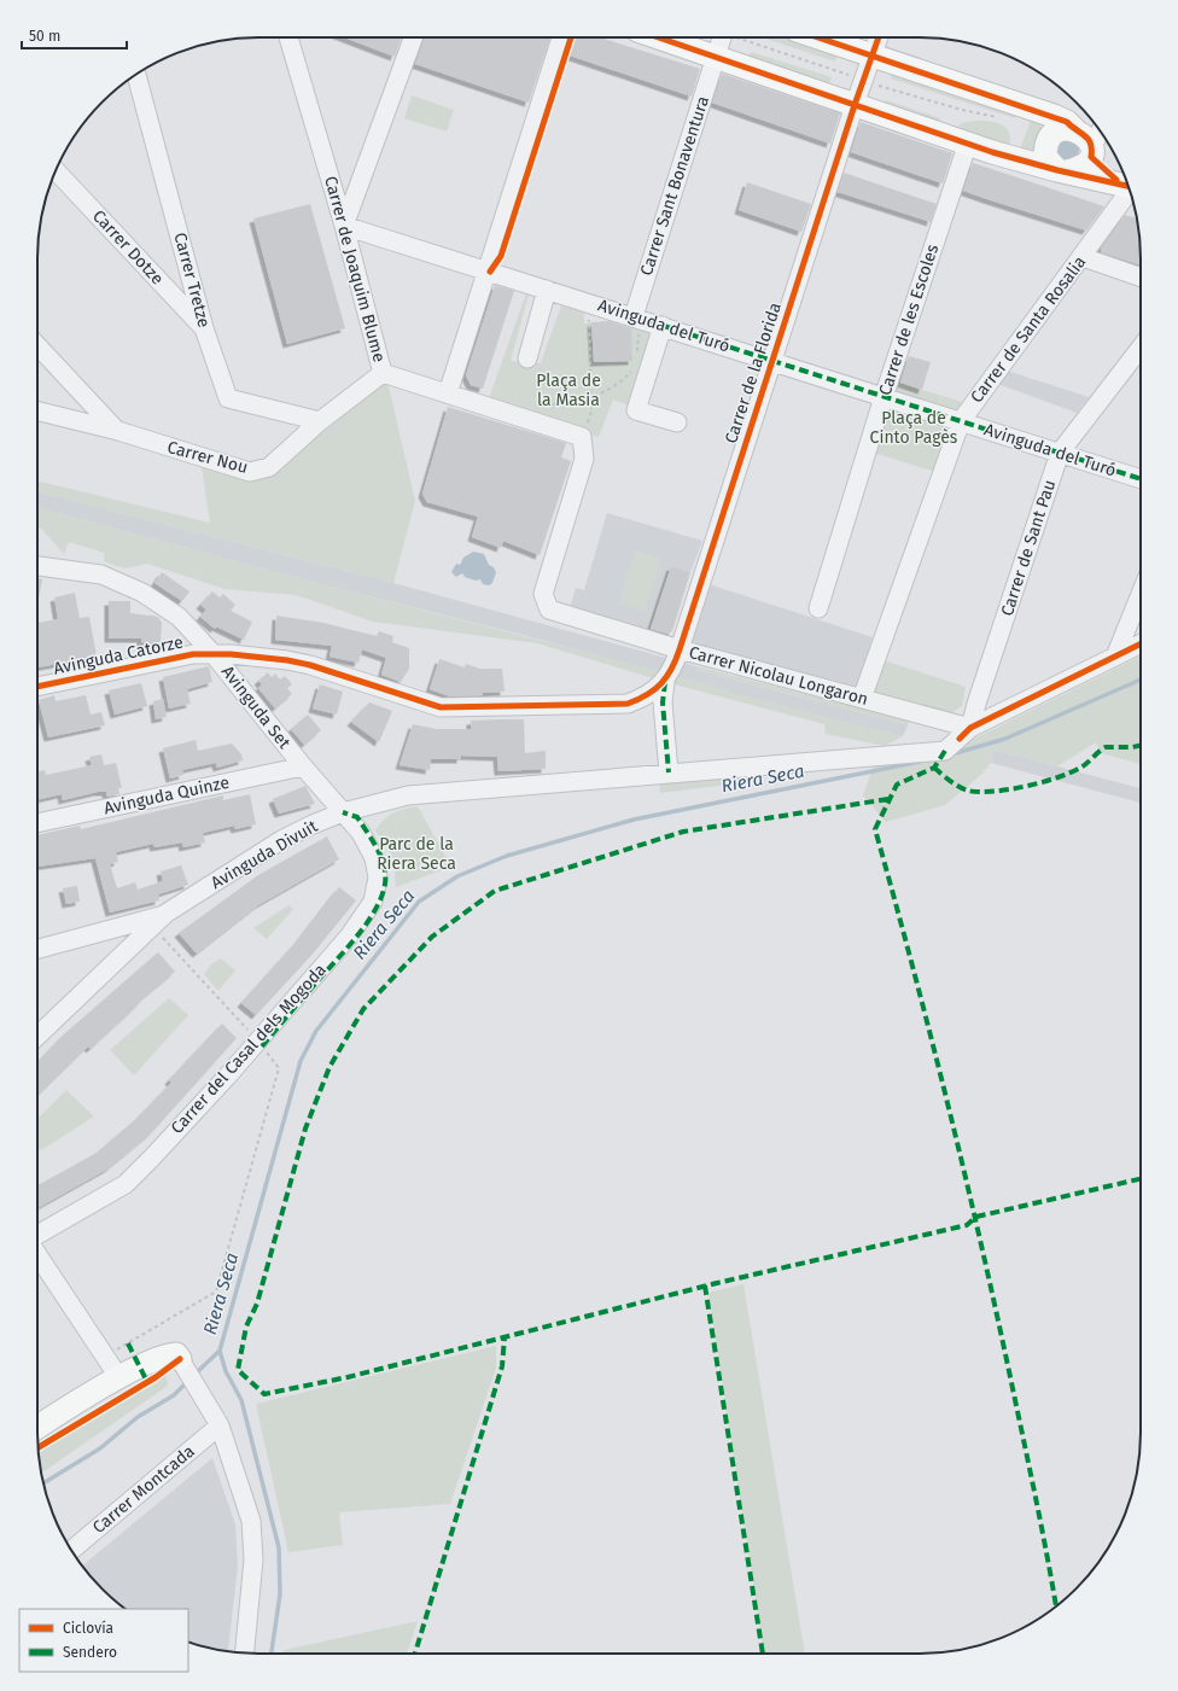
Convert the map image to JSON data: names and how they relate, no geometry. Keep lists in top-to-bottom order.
{
  "streets": {
    "street": [
      "Carrer Sant Bonaventura",
      "Carrer Dotze",
      "Carrer de Joaquim Blume",
      "Carrer Tretze",
      "Carrer de les Escoles",
      "Avinguda del Turó",
      "Carrer de Santa Rosalia",
      "Carrer de la Florida",
      "Carrer Nou",
      "Carrer de Sant Pau",
      "Avinguda Catorze",
      "Carrer Nicolau Longaron",
      "Avinguda Set",
      "Avinguda Quinze",
      "Avinguda Divuit",
      "Carrer del Casal dels Mogoda",
      "Carrer Montcada"
    ]
  },
  "crossings": [
    ["Carrer Sant Bonaventura", "Avinguda del Turó"],
    ["Carrer Dotze", "Carrer Tretze"],
    ["Carrer de Joaquim Blume", "Avinguda del Turó"],
    ["Carrer de Joaquim Blume", "Carrer Nou"],
    ["Carrer de Joaquim Blume", "Carrer Nicolau Longaron"],
    ["Carrer Tretze", "Carrer Nou"],
    ["Carrer de les Escoles", "Avinguda del Turó"],
    ["Avinguda del Turó", "Carrer de Santa Rosalia"],
    ["Avinguda del Turó", "Carrer de la Florida"],
    ["Avinguda del Turó", "Carrer de Sant Pau"],
    ["Carrer de Santa Rosalia", "Carrer Nicolau Longaron"],
    ["Carrer de la Florida", "Avinguda Catorze"],
    ["Carrer de la Florida", "Carrer Nicolau Longaron"],
    ["Carrer de Sant Pau", "Carrer Nicolau Longaron"],
    ["Carrer de Sant Pau", "Avinguda Divuit"],
    ["Avinguda Catorze", "Avinguda Set"],
    ["Carrer Nicolau Longaron", "Avinguda Divuit"],
    ["Avinguda Set", "Avinguda Quinze"],
    ["Avinguda Set", "Avinguda Divuit"],
    ["Avinguda Set", "Carrer del Casal dels Mogoda"],
    ["Avinguda Divuit", "Carrer del Casal dels Mogoda"]
  ],
  "water": ["Riera Seca"],
  "parks": ["Plaça de la Masia", "Plaça de Cinto Pagès", "Parc de la Riera Seca"],
  "legend": ["Ciclovía", "Sendero"],
  "scale_bar": "50 m"
}
